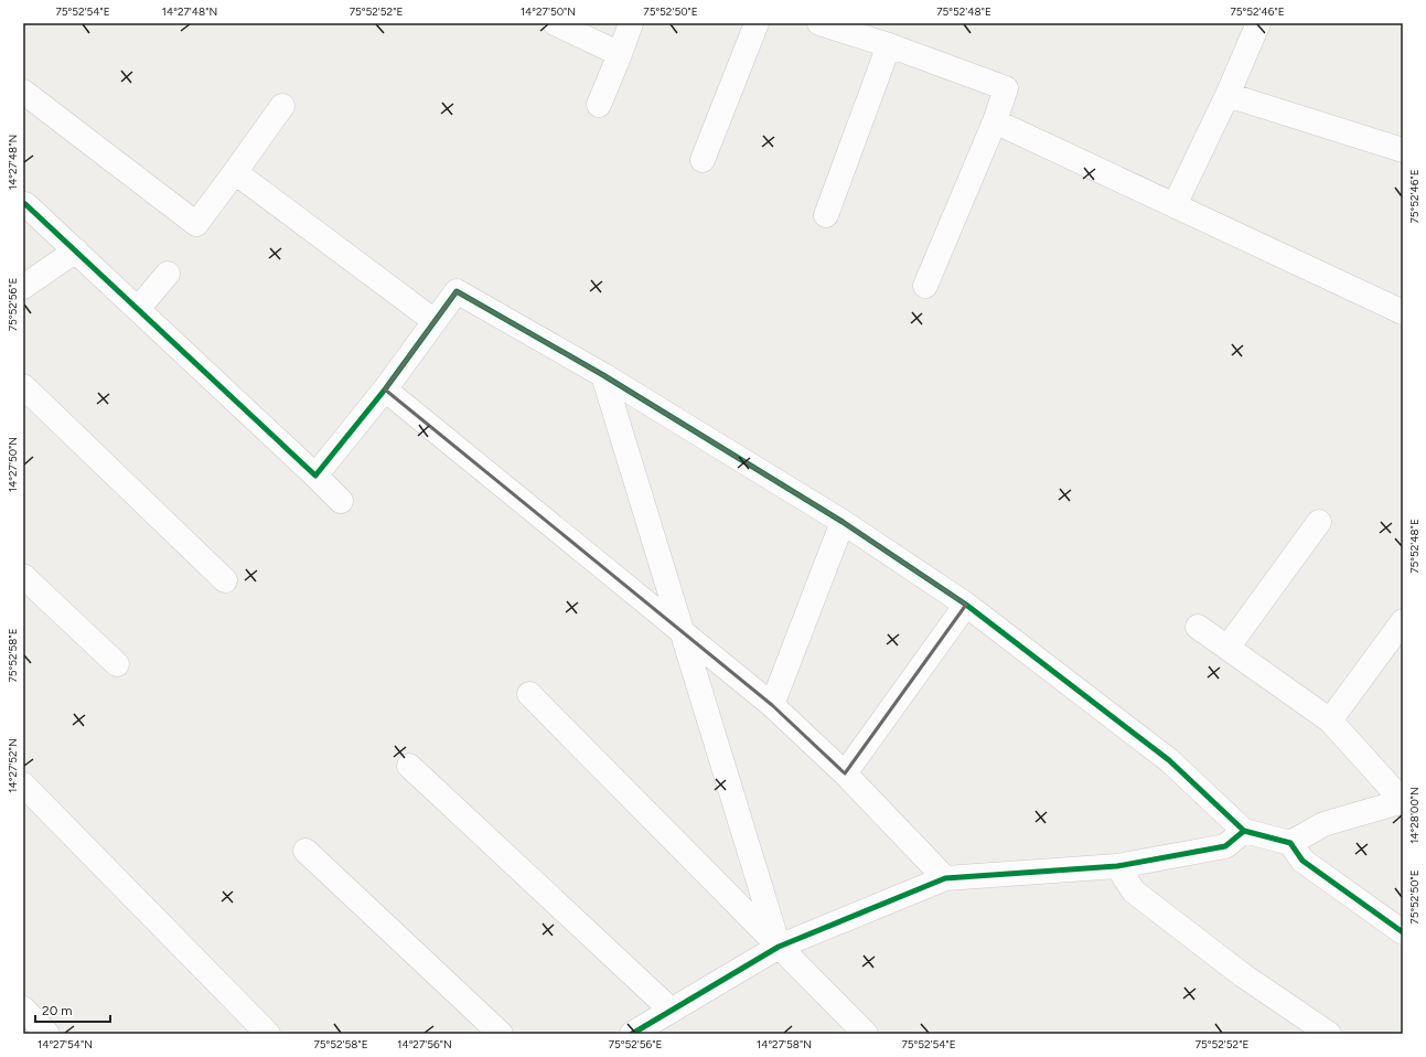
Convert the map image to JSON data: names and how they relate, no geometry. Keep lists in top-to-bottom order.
{
  "scale_bar": "20 m",
  "coordinates": [
    "75°52'54\"E",
    "14°27'48\"N",
    "75°52'52\"E",
    "14°27'50\"N",
    "75°52'50\"E",
    "75°52'48\"E",
    "75°52'46\"E",
    "75°52'56\"E",
    "75°52'58\"E",
    "14°27'52\"N",
    "14°28'00\"N",
    "14°27'54\"N",
    "14°27'56\"N",
    "14°27'58\"N"
  ]
}
